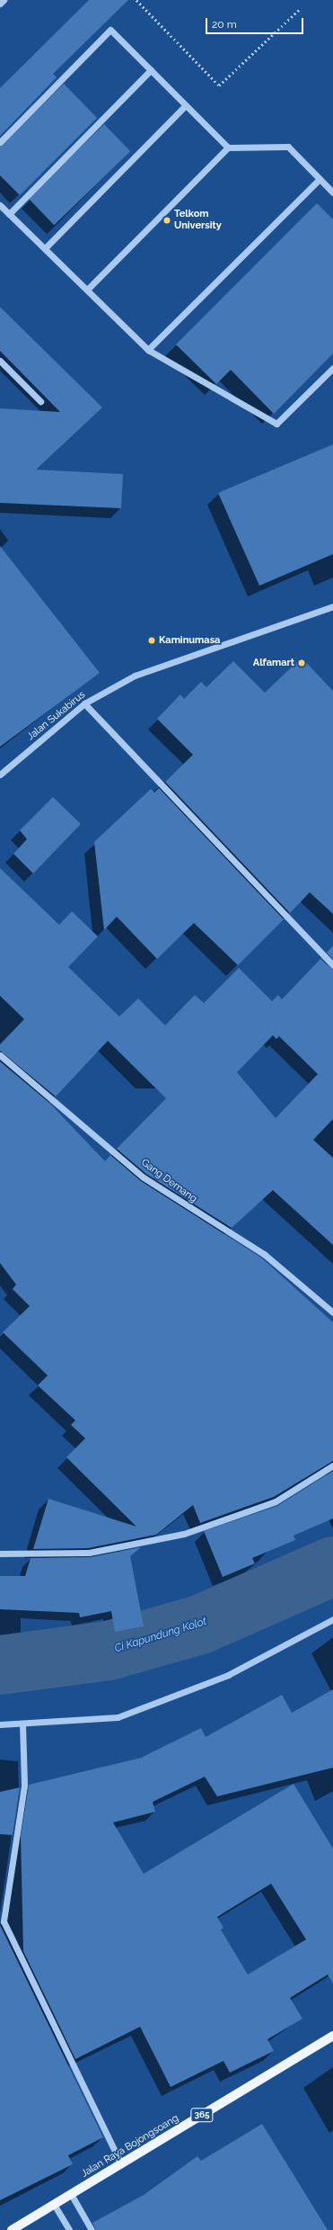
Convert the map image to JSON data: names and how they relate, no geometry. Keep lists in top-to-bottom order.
{
  "streets": {
    "main road": ["365", "Jalan Raya Bojongsoang"],
    "street": ["Jalan Sukabirus", "Gang Demang"]
  },
  "water": ["Ci Kapundung Kolot"],
  "places": ["Telkom University", "Kaminumasa", "Alfamart"],
  "scale_bar": "20 m"
}
